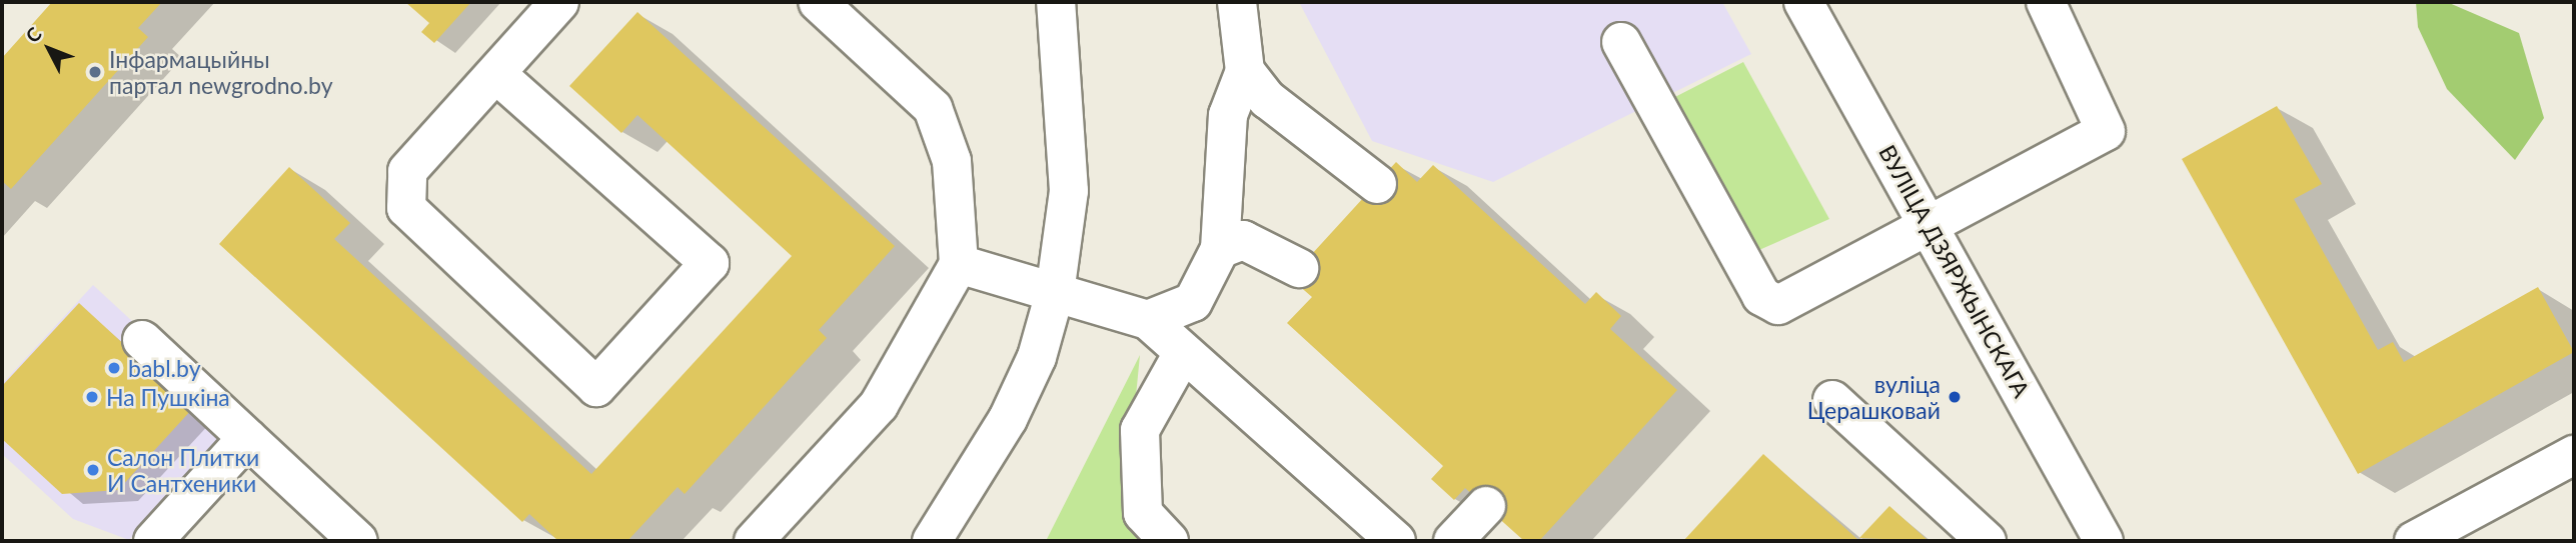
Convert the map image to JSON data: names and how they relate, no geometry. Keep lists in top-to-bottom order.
{
  "streets": {
    "main road": ["ВУЛІЦА ДЗЯРЖЫНСКАГА"]
  },
  "places": [
    "Інфармацыйны партал newgrodno.by",
    "babl.by",
    "На Пушкіна",
    "вуліца Церашковай",
    "Салон Плитки И Сантхеники"
  ],
  "north": "top left"
}
